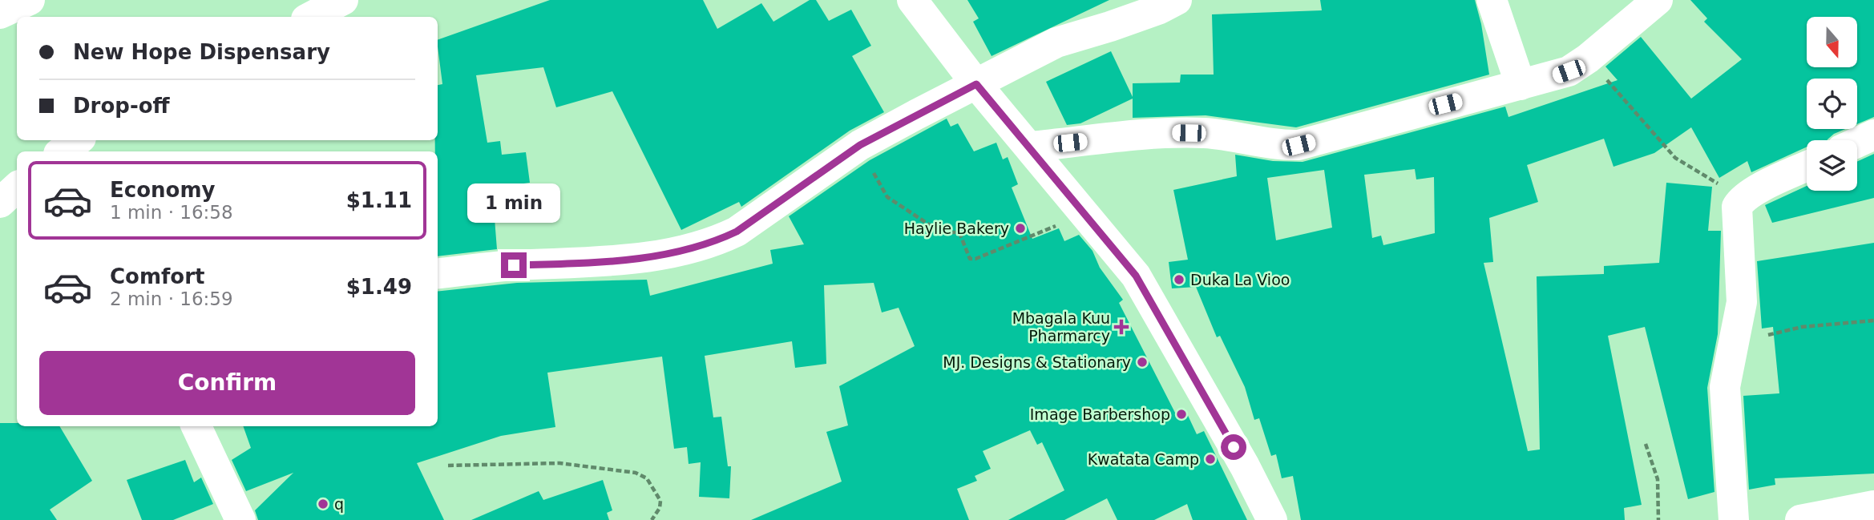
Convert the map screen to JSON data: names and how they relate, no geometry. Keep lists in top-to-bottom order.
{
  "places": {
    "other": [
      "Haylie Bakery",
      "Duka La Vioo",
      "MJ. Designs & Stationary",
      "Image Barbershop",
      "Kwatata Camp",
      "q"
    ],
    "health": ["Mbagala Kuu Pharmarcy"]
  },
  "north": "bottom",
  "page": {
    "banner": ["New Hope Dispensary", "Drop-off"],
    "list": [
      {
        "name": "Economy",
        "note": "1 min · 16:58",
        "value": "$1.11"
      },
      {
        "name": "Comfort",
        "note": "2 min · 16:59",
        "value": "$1.49"
      }
    ],
    "bubble": "1 min",
    "buttons": "Confirm"
  }
}
